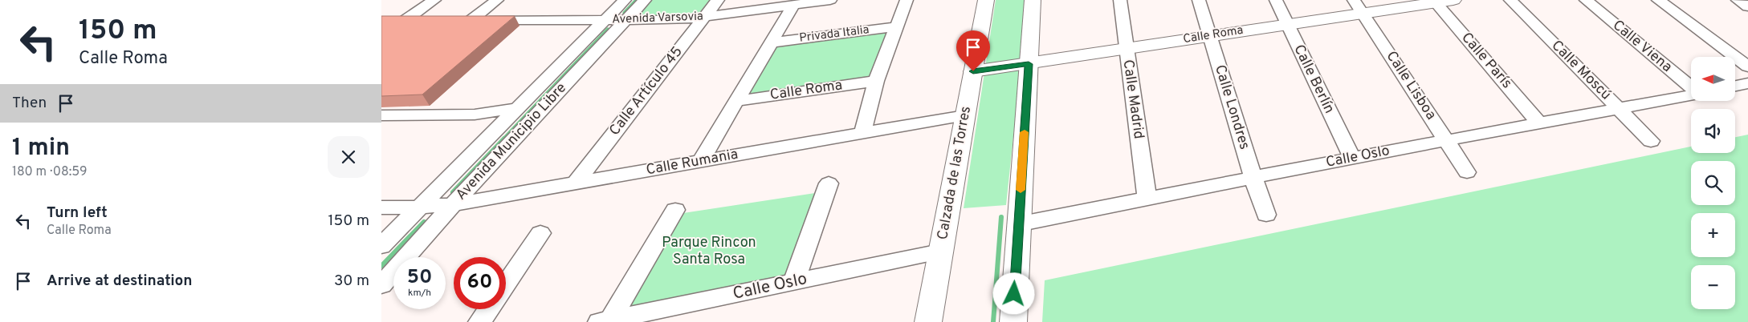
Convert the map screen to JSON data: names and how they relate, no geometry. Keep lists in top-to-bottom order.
{
  "streets": {
    "main road": ["Calle Roma", "Calzada de las Torres"],
    "street": [
      "Avenida Varsovia",
      "Privada Italia",
      "Calle Viena",
      "Calle París",
      "Calle Moscú",
      "Calle Berlín",
      "Calle Lisboa",
      "Calle Artículo 45",
      "Calle Madrid",
      "Calle Londres",
      "Avenida Municipio Libre",
      "Calle Oslo",
      "Calle Rumania"
    ]
  },
  "crossings": [
    ["Avenida Varsovia", "Calle Artículo 45"],
    ["Avenida Varsovia", "Avenida Municipio Libre"],
    ["Calle Roma", "Calle París"],
    ["Calle Roma", "Calle Berlín"],
    ["Calle Roma", "Calle Lisboa"],
    ["Calle Roma", "Calle Madrid"],
    ["Calle Roma", "Calle Londres"],
    ["Calle Roma", "Calzada de las Torres"],
    ["Calle París", "Calle Oslo"],
    ["Calle Moscú", "Calle Oslo"],
    ["Calle Berlín", "Calle Oslo"],
    ["Calle Lisboa", "Calle Oslo"],
    ["Calle Artículo 45", "Calle Rumania"],
    ["Calle Madrid", "Calle Oslo"],
    ["Calle Londres", "Calle Oslo"],
    ["Avenida Municipio Libre", "Calle Rumania"],
    ["Calle Oslo", "Calzada de las Torres"],
    ["Calle Rumania", "Calzada de las Torres"]
  ],
  "parks": ["Parque Rincon Santa Rosa"],
  "north": "left",
  "page": {
    "turn": ["150 m", "Calle Roma"],
    "map_buttons": ["+", "−"],
    "then": "Then",
    "heading": ["1 min", "180 m · 08:59"],
    "list": [
      {
        "name": "Turn left",
        "note": "Calle Roma",
        "value": "150 m"
      },
      {
        "name": "Arrive at destination",
        "value": "30 m"
      }
    ],
    "speed": "50 km/h",
    "limit": "60"
  }
}
